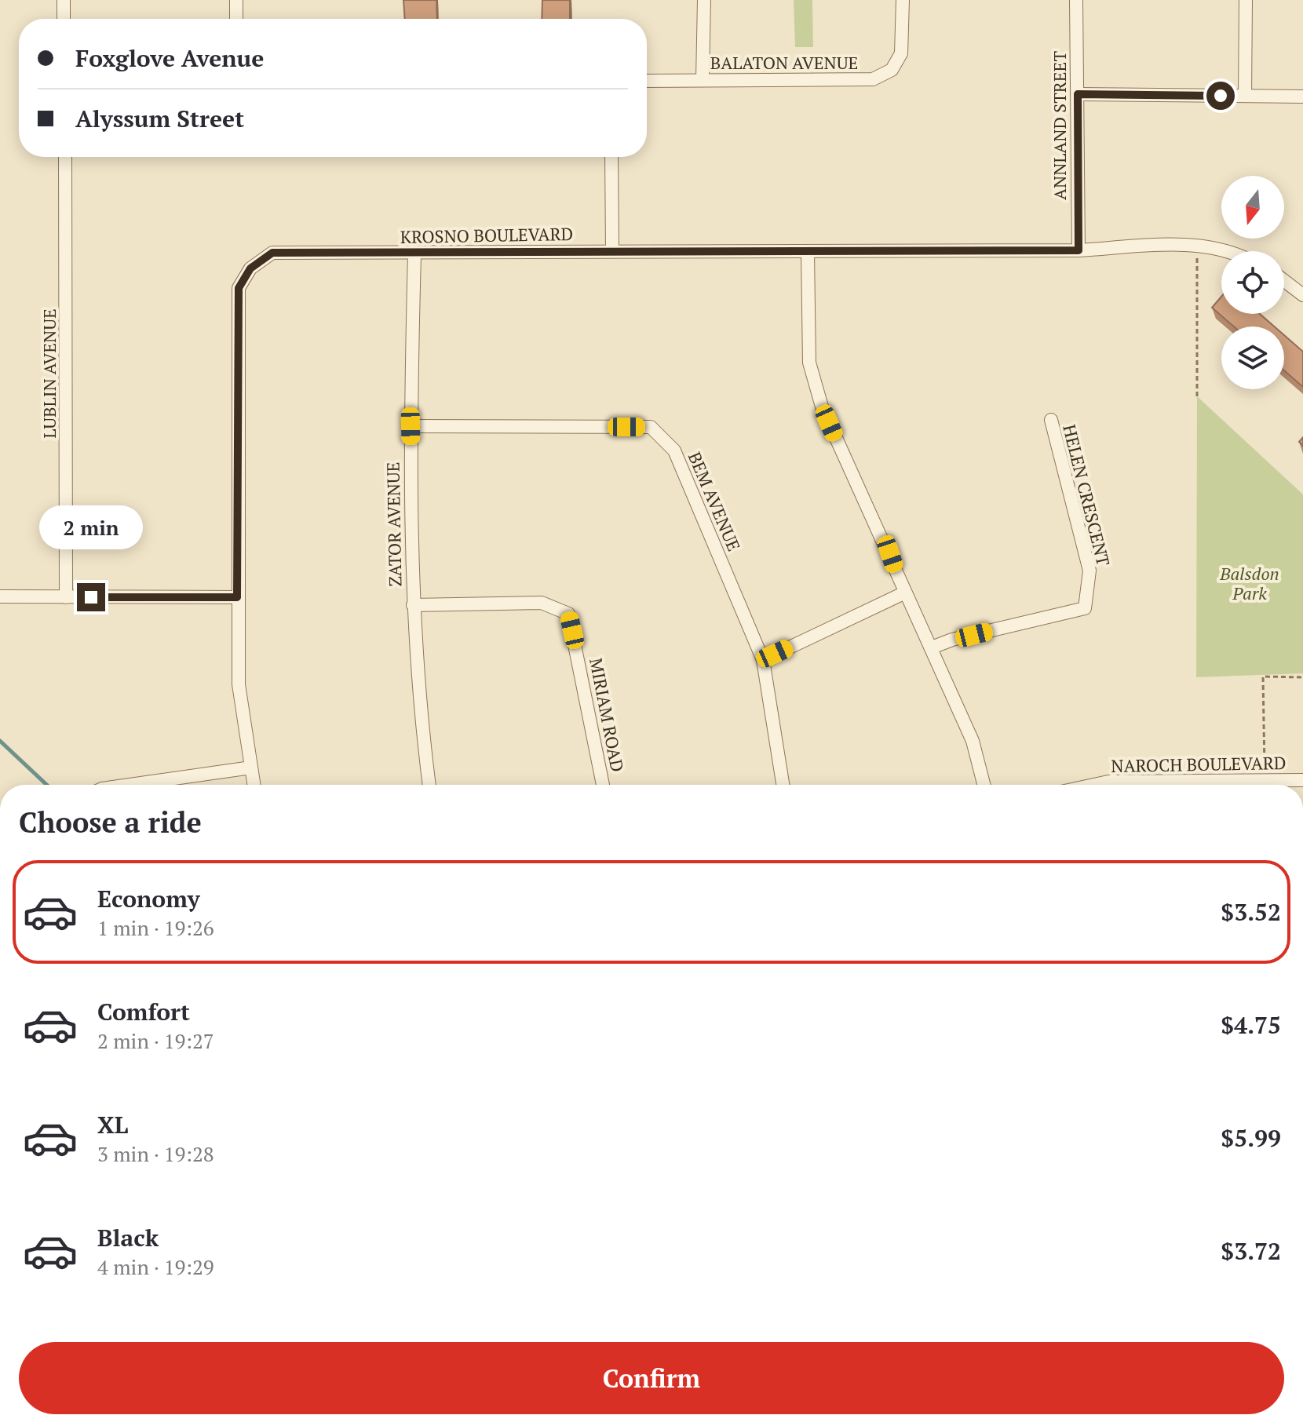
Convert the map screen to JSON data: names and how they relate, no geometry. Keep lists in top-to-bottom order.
{
  "streets": {
    "street": [
      "BALATON AVENUE",
      "ANNLAND STREET",
      "KROSNO BOULEVARD",
      "LUBLIN AVENUE",
      "HELEN CRESCENT",
      "BEM AVENUE",
      "ZATOR AVENUE",
      "MIRIAM ROAD",
      "NAROCH BOULEVARD"
    ]
  },
  "crossings": [
    ["ANNLAND STREET", "KROSNO BOULEVARD"],
    ["KROSNO BOULEVARD", "ZATOR AVENUE"],
    ["BEM AVENUE", "ZATOR AVENUE"],
    ["ZATOR AVENUE", "MIRIAM ROAD"]
  ],
  "parks": ["Balsdon Park"],
  "north": "bottom",
  "page": {
    "banner": ["Foxglove Avenue", "Alyssum Street"],
    "bubble": "2 min",
    "heading": "Choose a ride",
    "list": [
      {
        "name": "Economy",
        "note": "1 min · 19:26",
        "value": "$3.52"
      },
      {
        "name": "Comfort",
        "note": "2 min · 19:27",
        "value": "$4.75"
      },
      {
        "name": "XL",
        "note": "3 min · 19:28",
        "value": "$5.99"
      },
      {
        "name": "Black",
        "note": "4 min · 19:29",
        "value": "$3.72"
      }
    ],
    "buttons": "Confirm"
  }
}
